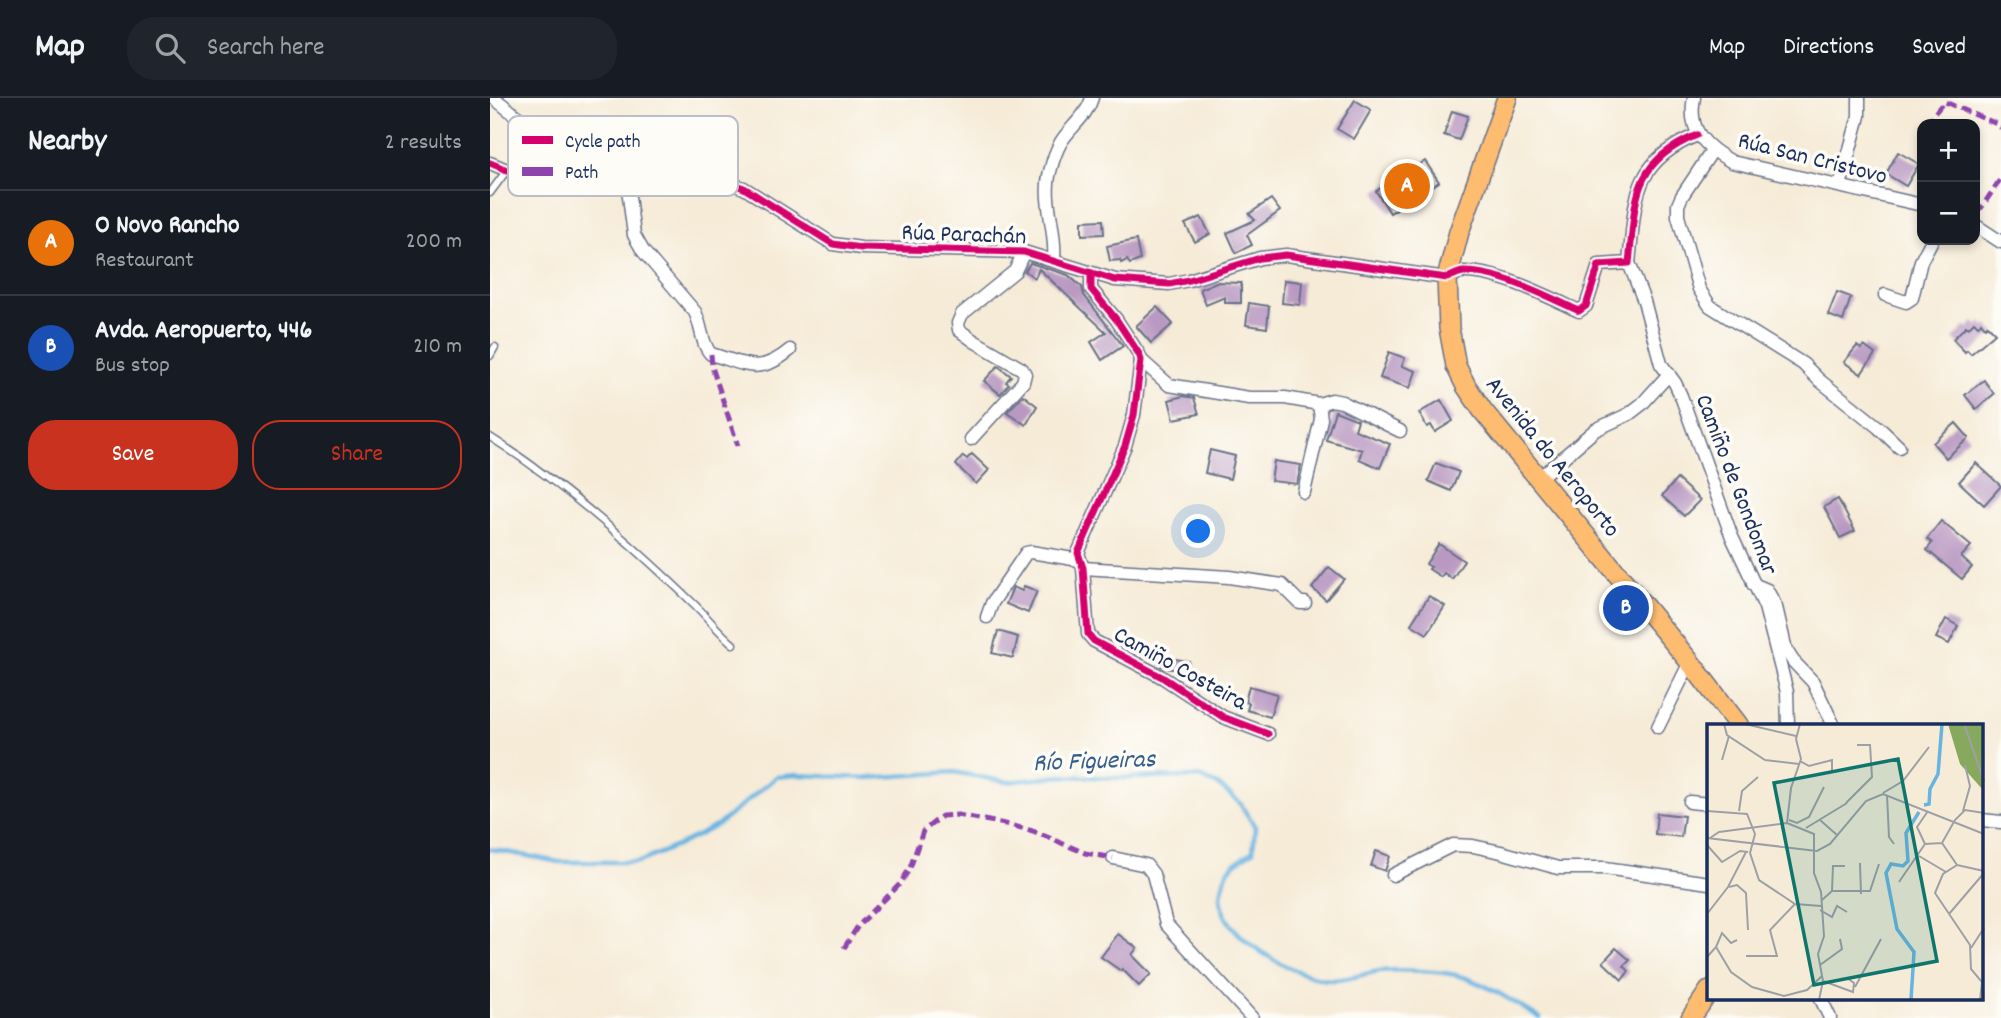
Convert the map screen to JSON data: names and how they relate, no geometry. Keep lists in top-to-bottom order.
{
  "streets": {
    "main road": ["Avenida do Aeroporto"],
    "street": [
      "Rúa San Cristovo",
      "Rúa Parachán",
      "Camiño de Gondomar",
      "Camiño Costeira"
    ]
  },
  "crossings": [
    ["Rúa San Cristovo", "Camiño de Gondomar"],
    ["Rúa Parachán", "Avenida do Aeroporto"]
  ],
  "water": ["Río Figueiras"],
  "legend": ["Cycle path", "Path"],
  "page": {
    "header": "Map",
    "search": "Search here",
    "nav": ["Map", "Directions", "Saved"],
    "heading": ["Nearby", "2 results"],
    "map_buttons": ["+", "−"],
    "pins": ["A", "B"],
    "list": [
      {
        "mark": "A",
        "name": "O Novo Rancho",
        "note": "Restaurant",
        "value": "200 m"
      },
      {
        "mark": "B",
        "name": "Avda. Aeropuerto, 446",
        "note": "Bus stop",
        "value": "210 m"
      }
    ],
    "buttons": ["Save", "Share"]
  }
}
